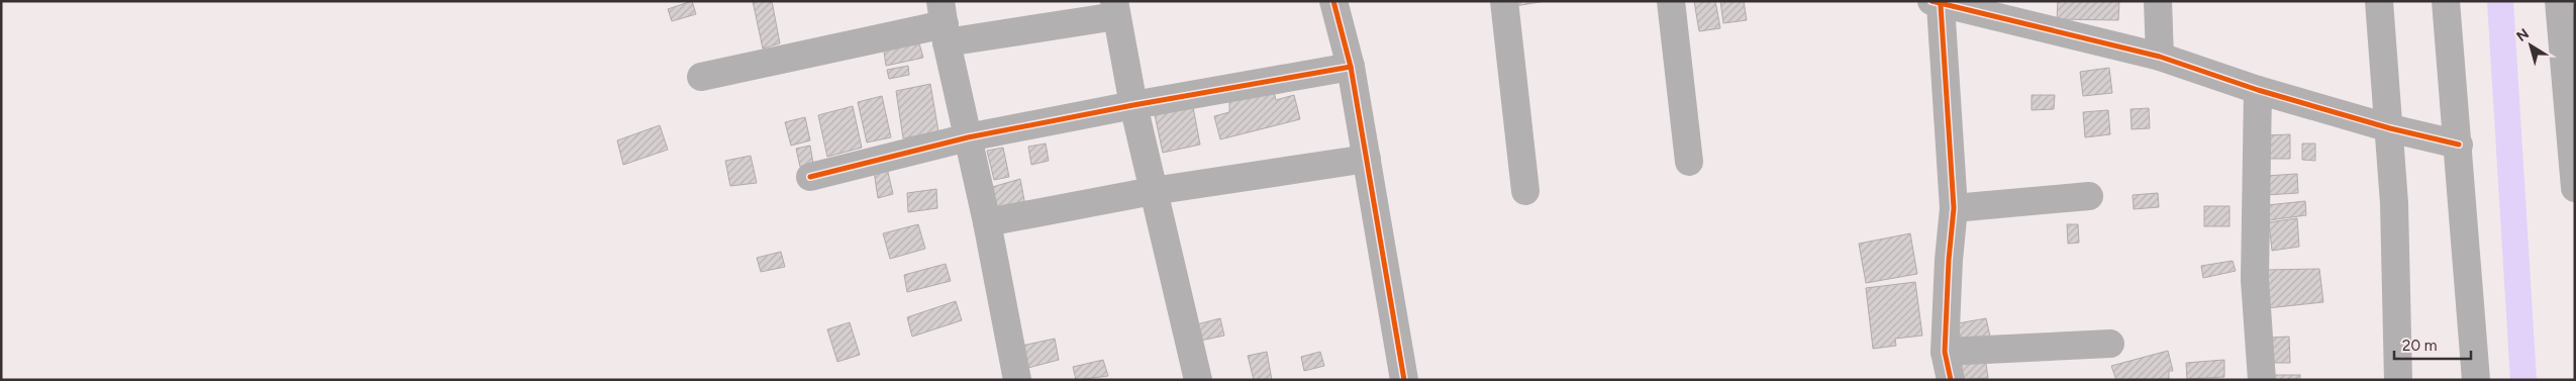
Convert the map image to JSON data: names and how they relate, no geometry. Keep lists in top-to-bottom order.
{
  "scale_bar": "20 m",
  "north": "top left"
}
